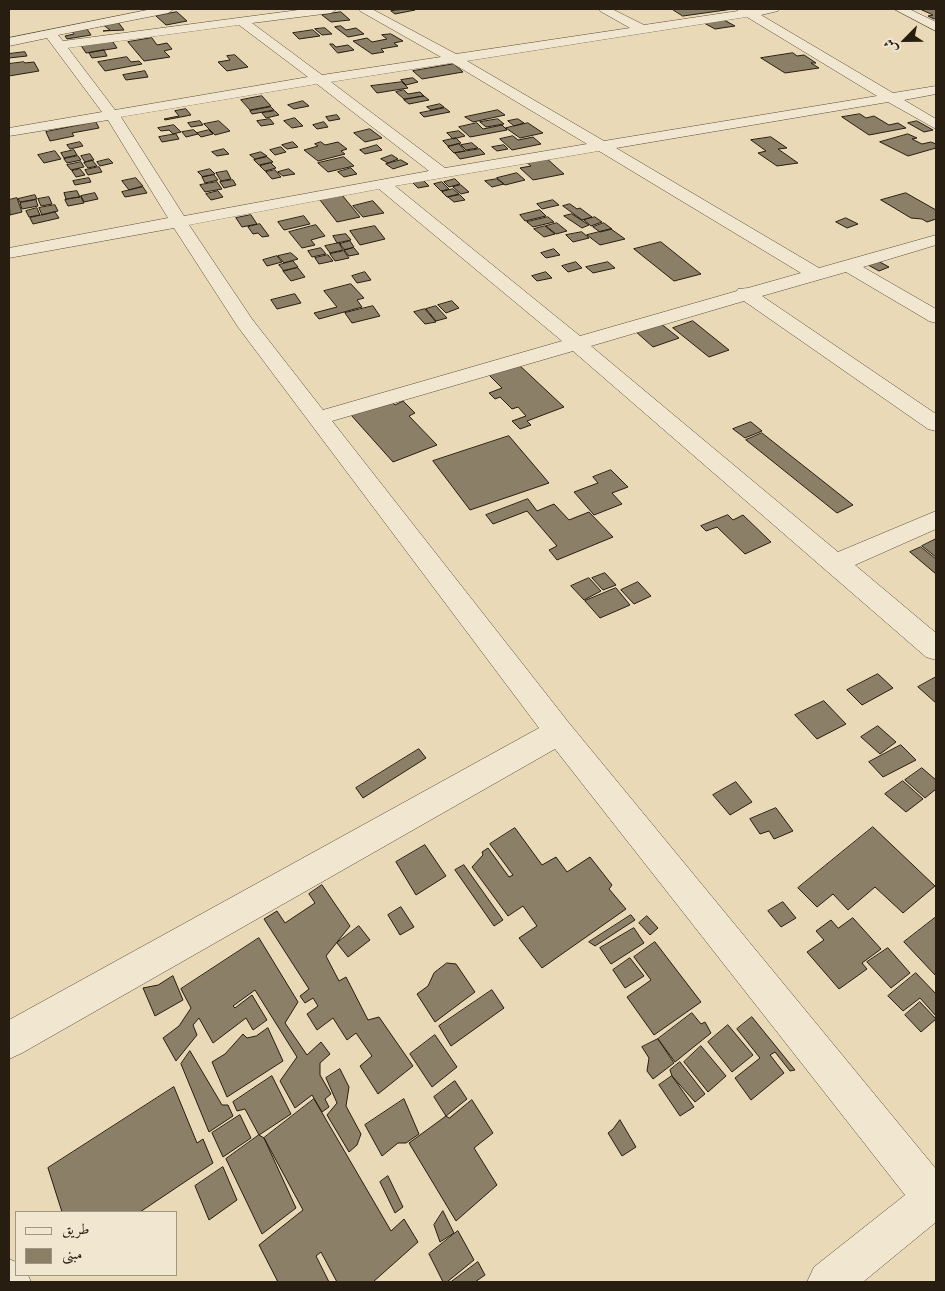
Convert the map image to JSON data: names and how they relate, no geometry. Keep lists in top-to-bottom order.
{
  "legend": ["طريق", "مبنى"],
  "north": "bottom left"
}
